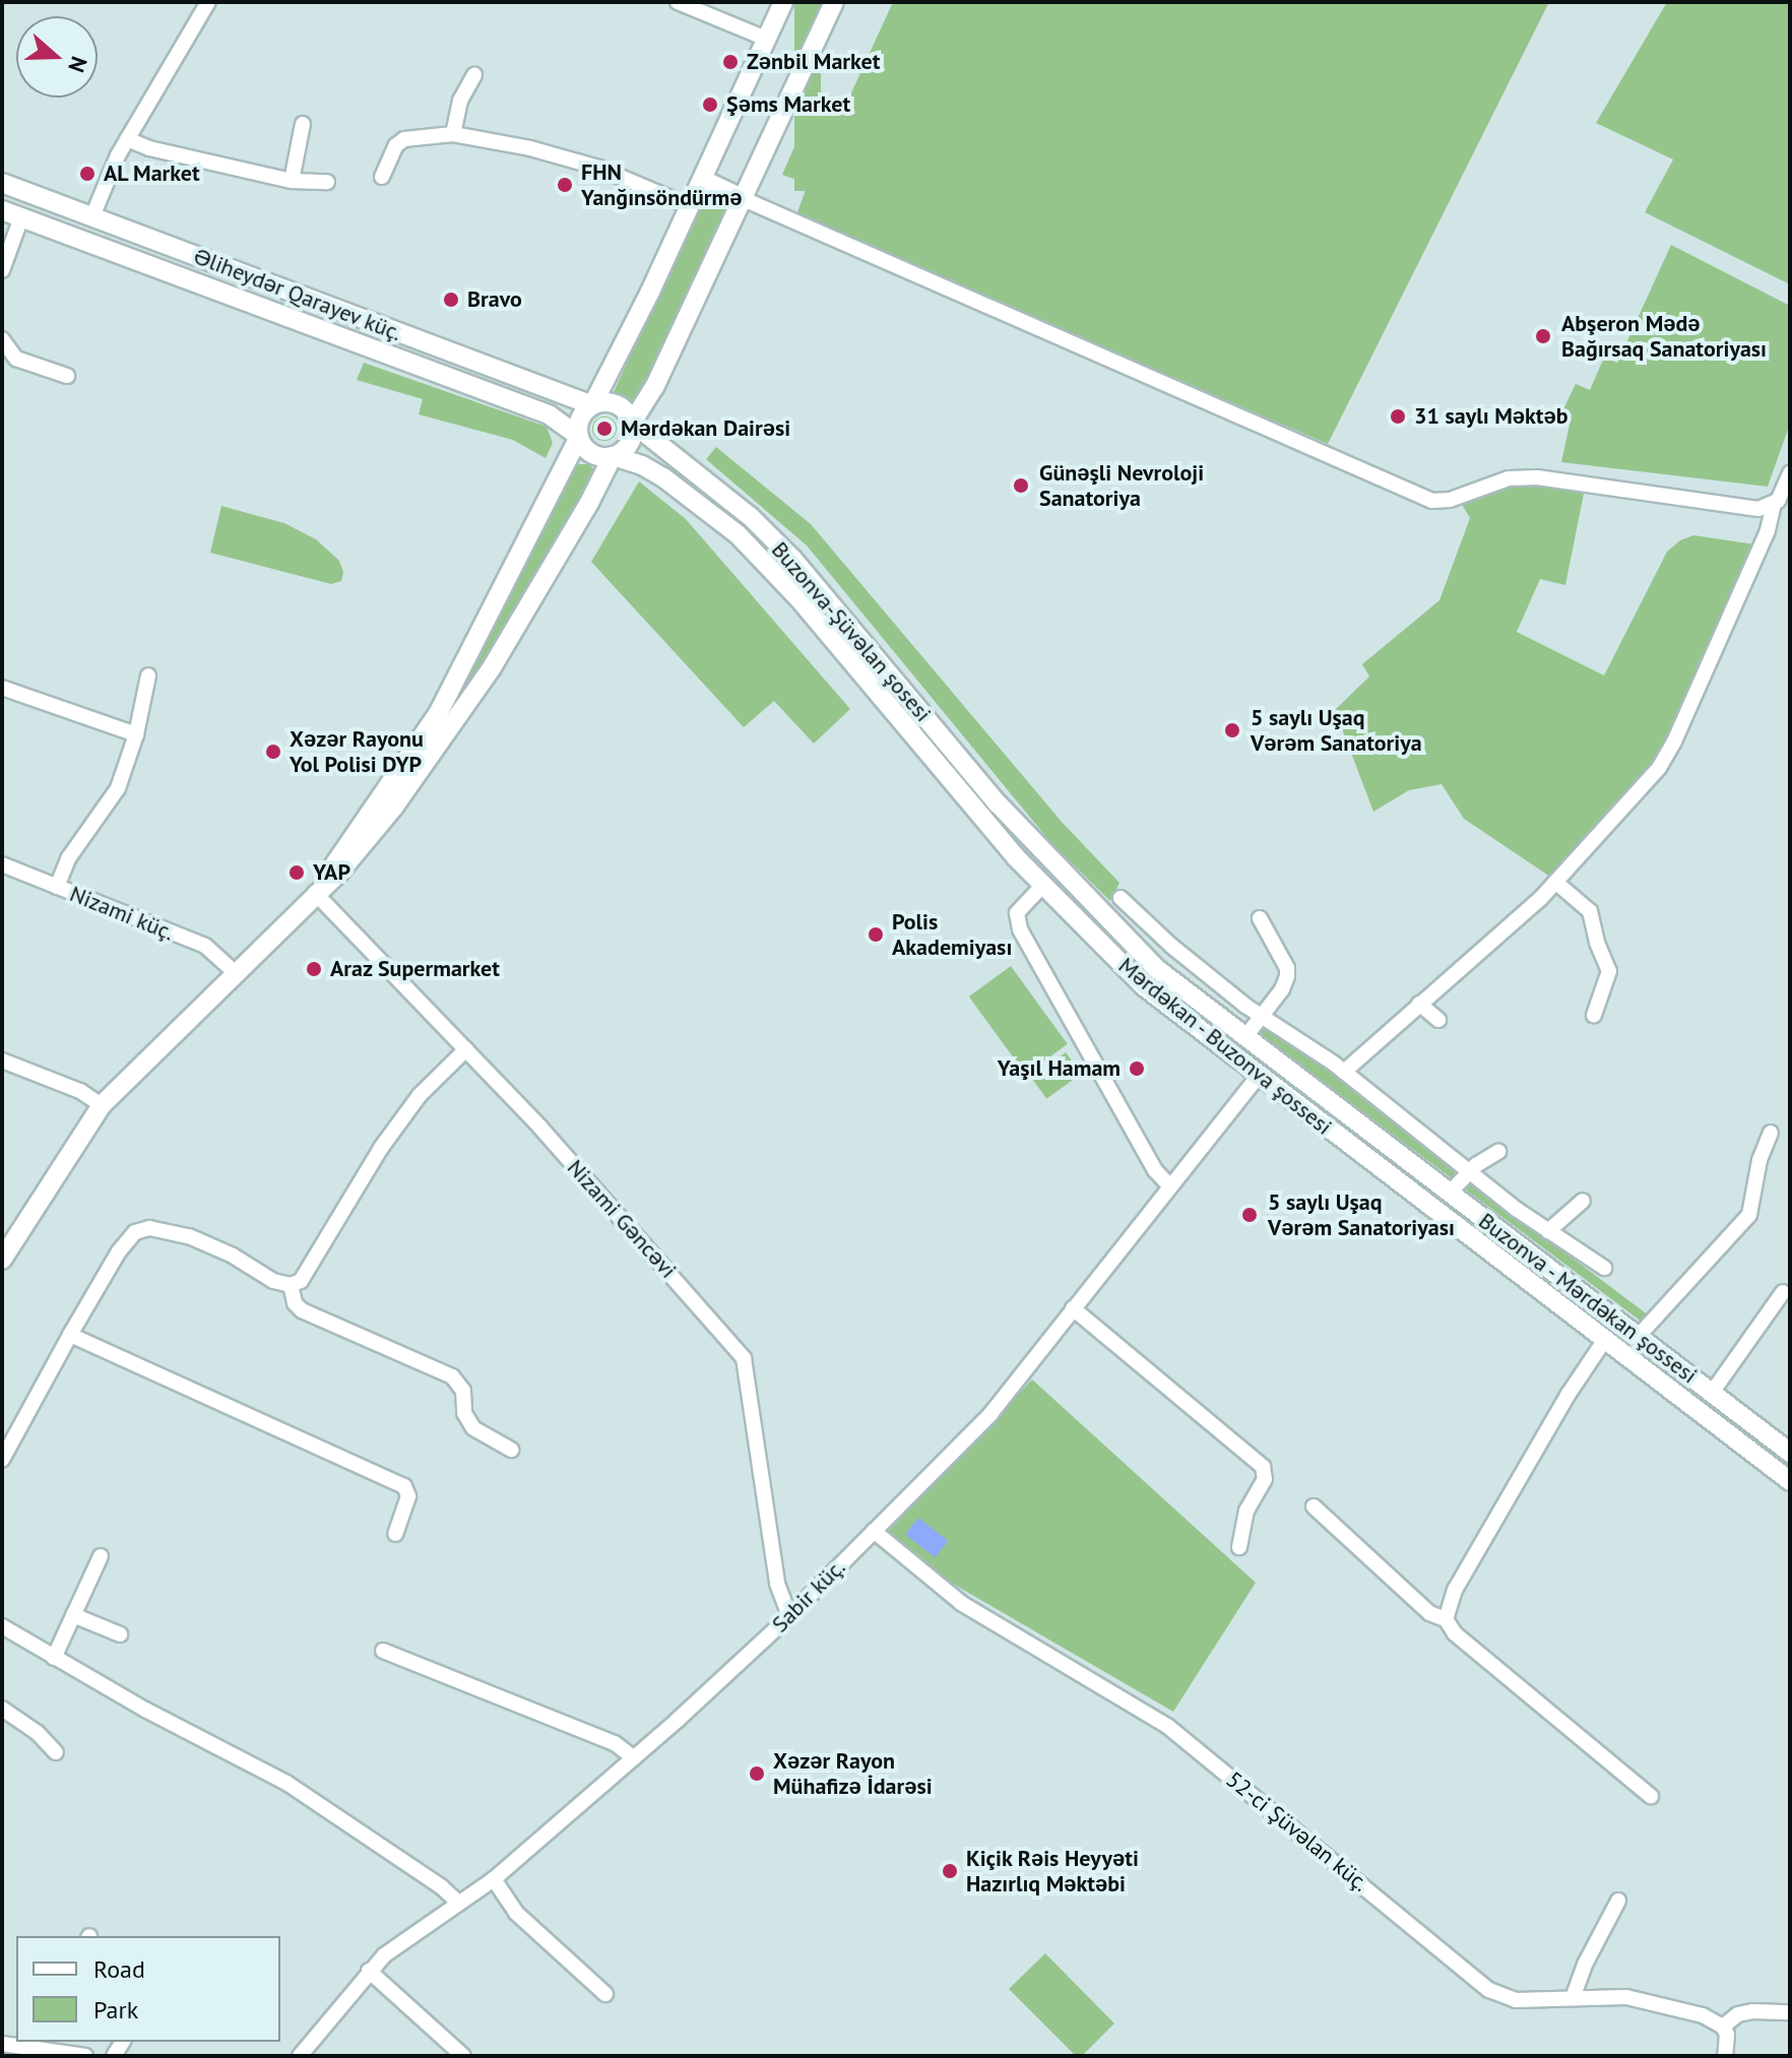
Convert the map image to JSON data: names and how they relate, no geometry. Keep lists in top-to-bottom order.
{
  "streets": {
    "main road": [
      "Əliheydər Qarayev küç.",
      "Buzonva-Şüvəlan şosesi",
      "Mərdəkan - Buzonva şossesi",
      "Buzonva - Mərdəkan şossesi"
    ],
    "street": [
      "Nizami küç.",
      "Nizami Gəncəvi",
      "Sabir küç.",
      "52-ci Şüvəlan küç."
    ]
  },
  "crossings": [
    ["Əliheydər Qarayev küç.", "Buzonva-Şüvəlan şosesi"],
    ["Əliheydər Qarayev küç.", "Mərdəkan - Buzonva şossesi"],
    ["Buzonva-Şüvəlan şosesi", "Mərdəkan - Buzonva şossesi"],
    ["Buzonva-Şüvəlan şosesi", "Buzonva - Mərdəkan şossesi"],
    ["Mərdəkan - Buzonva şossesi", "Sabir küç."],
    ["Nizami Gəncəvi", "Sabir küç."],
    ["Sabir küç.", "52-ci Şüvəlan küç."]
  ],
  "places": [
    "Zənbil Market",
    "Şəms Market",
    "AL Market",
    "FHN Yanğınsöndürmə",
    "Bravo",
    "Abşeron Mədə Bağırsaq Sanatoriyası",
    "31 saylı Məktəb",
    "Mərdəkan Dairəsi",
    "Günəşli Nevroloji Sanatoriya",
    "5 saylı Uşaq Vərəm Sanatoriya",
    "Xəzər Rayonu Yol Polisi DYP",
    "YAP",
    "Polis Akademiyası",
    "Araz Supermarket",
    "Yaşıl Hamam",
    "5 saylı Uşaq Vərəm Sanatoriyası",
    "Xəzər Rayon Mühafizə İdarəsi",
    "Kiçik Rəis Heyyəti Hazırlıq Məktəbi"
  ],
  "legend": ["Road", "Park"],
  "north": "right"
}
